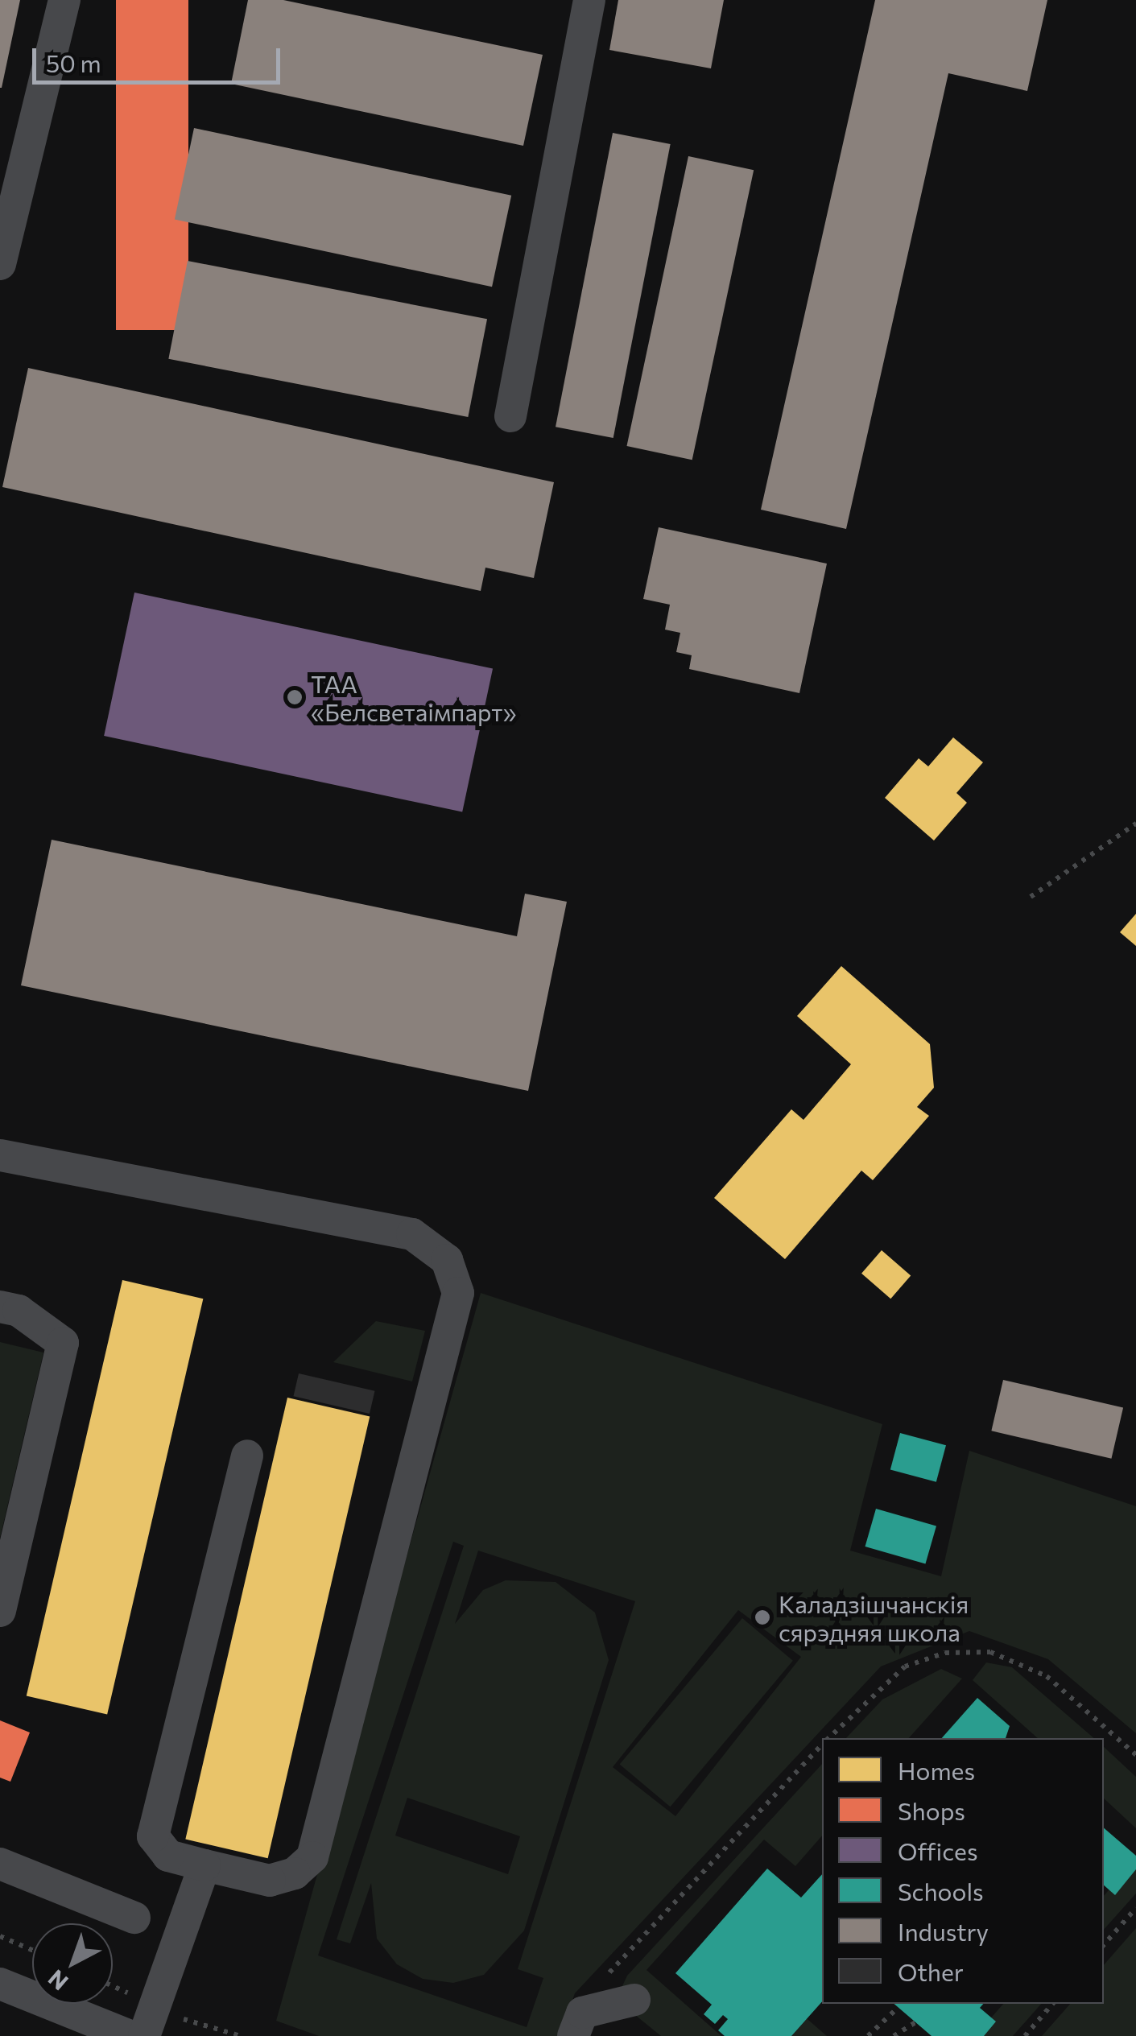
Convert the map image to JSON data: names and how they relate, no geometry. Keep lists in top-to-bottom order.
{
  "places": ["ТАА «Белсветаімпарт»", "Каладзішчанскія сярэдняя школа"],
  "legend": [
    "Homes",
    "Shops",
    "Offices",
    "Schools",
    "Industry",
    "Other"
  ],
  "scale_bar": "50 m",
  "north": "bottom left"
}
